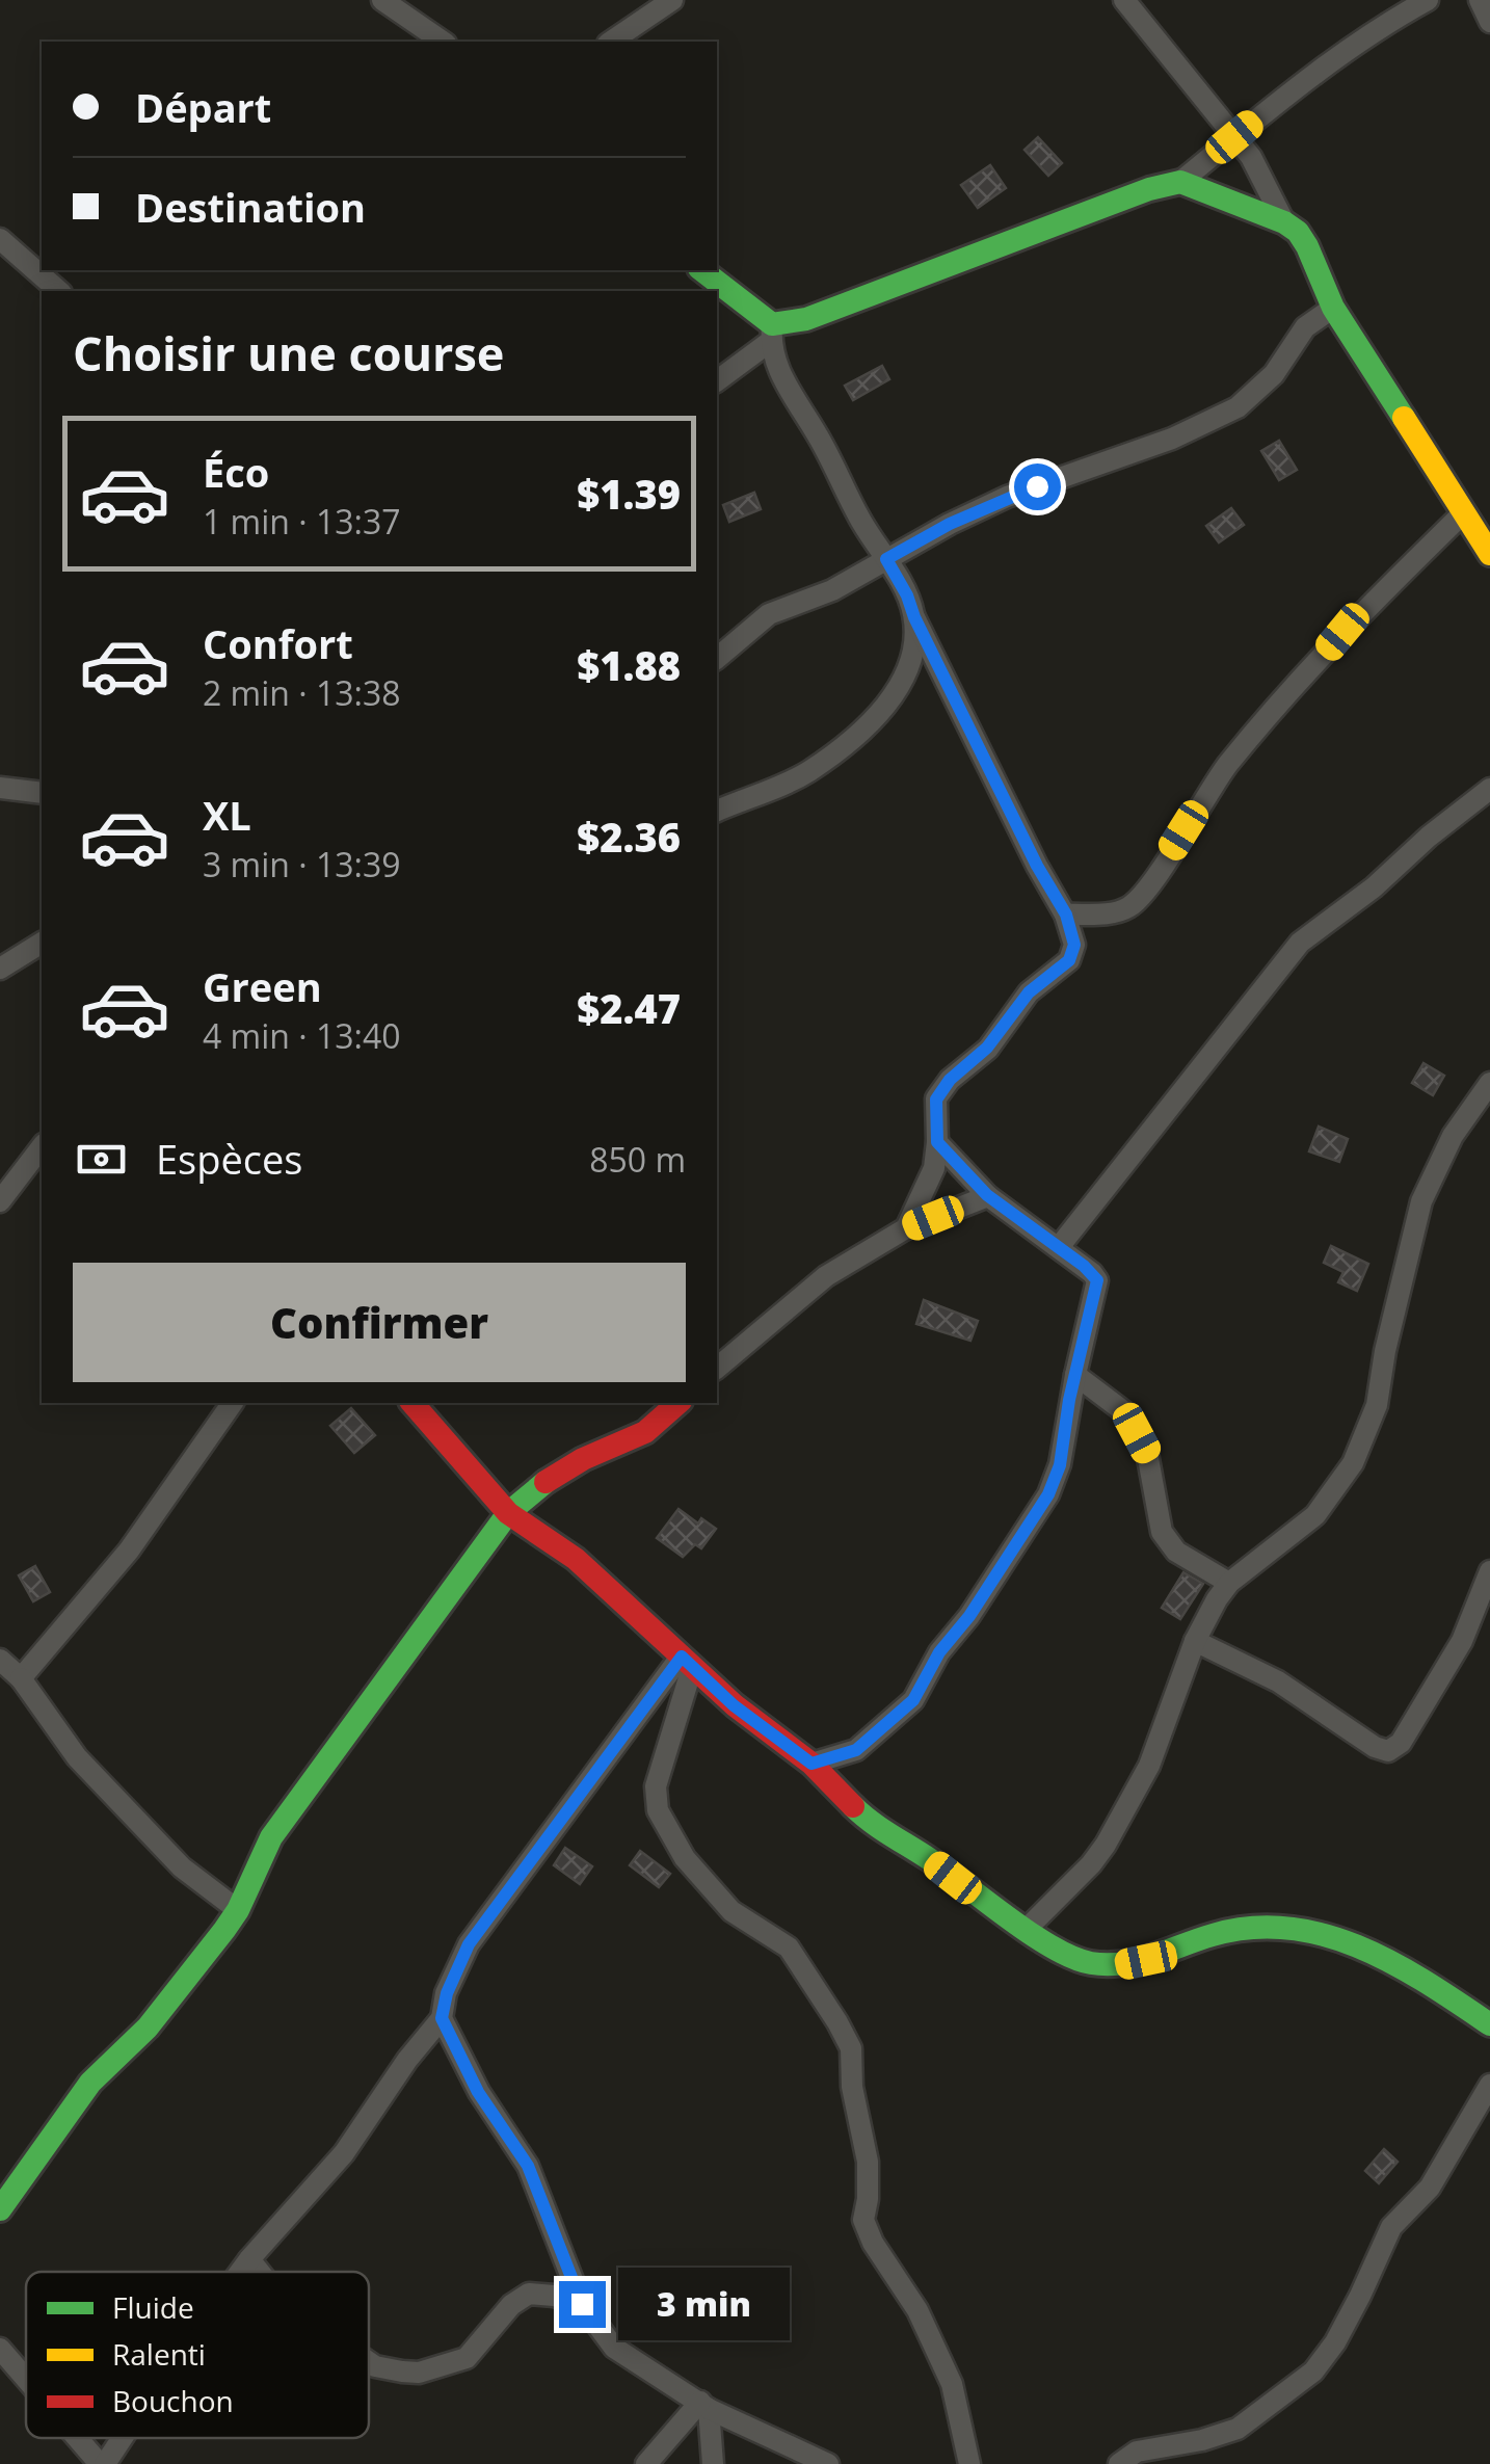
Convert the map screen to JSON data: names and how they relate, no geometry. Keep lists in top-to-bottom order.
{
  "legend": ["Fluide", "Ralenti", "Bouchon"],
  "page": {
    "banner": ["Départ", "Destination"],
    "heading": "Choisir une course",
    "list": [
      {
        "name": "Éco",
        "note": "1 min · 13:37",
        "value": "$1.39"
      },
      {
        "name": "Confort",
        "note": "2 min · 13:38",
        "value": "$1.88"
      },
      {
        "name": "XL",
        "note": "3 min · 13:39",
        "value": "$2.36"
      },
      {
        "name": "Green",
        "note": "4 min · 13:40",
        "value": "$2.47"
      }
    ],
    "pay": ["Espèces", "850 m"],
    "buttons": "Confirmer",
    "bubble": "3 min"
  }
}
